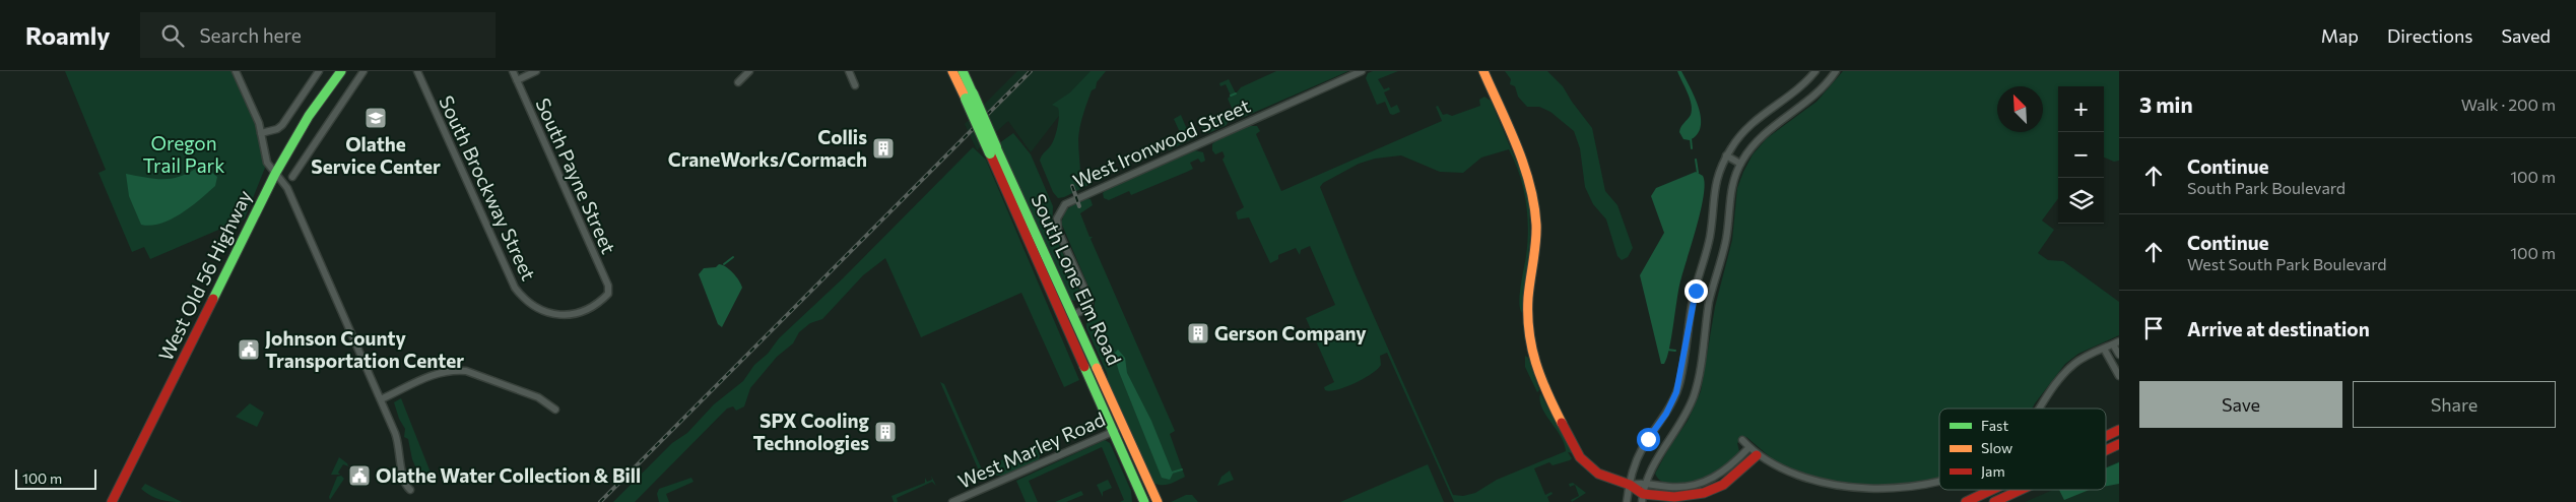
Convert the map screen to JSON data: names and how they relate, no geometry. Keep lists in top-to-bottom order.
{
  "streets": {
    "main road": ["West Old 56 Highway", "South Lone Elm Road"],
    "street": [
      "West Ironwood Street",
      "South Payne Street",
      "South Brockway Street",
      "West Marley Road"
    ]
  },
  "crossings": [
    ["West Ironwood Street", "South Lone Elm Road"],
    ["South Payne Street", "South Brockway Street"],
    ["South Lone Elm Road", "West Marley Road"]
  ],
  "parks": ["Oregon Trail Park"],
  "places": {
    "school or university": ["Olathe Service Center"],
    "building": ["Collis CraneWorks/Cormach", "Gerson Company", "SPX Cooling Technologies"],
    "public building": ["Johnson County Transportation Center", "Olathe Water Collection & Bill"]
  },
  "legend": ["Fast", "Slow", "Jam"],
  "scale_bar": "100 m",
  "north": "top left",
  "page": {
    "header": "Roamly",
    "search": "Search here",
    "nav": ["Map", "Directions", "Saved"],
    "heading": ["3 min", "Walk · 200 m"],
    "map_buttons": ["+", "−"],
    "list": [
      ["Continue", "South Park Boulevard", "100 m"],
      ["Continue", "West South Park Boulevard", "100 m"],
      "Arrive at destination"
    ],
    "buttons": ["Save", "Share"],
    "scale": "100 m"
  }
}
